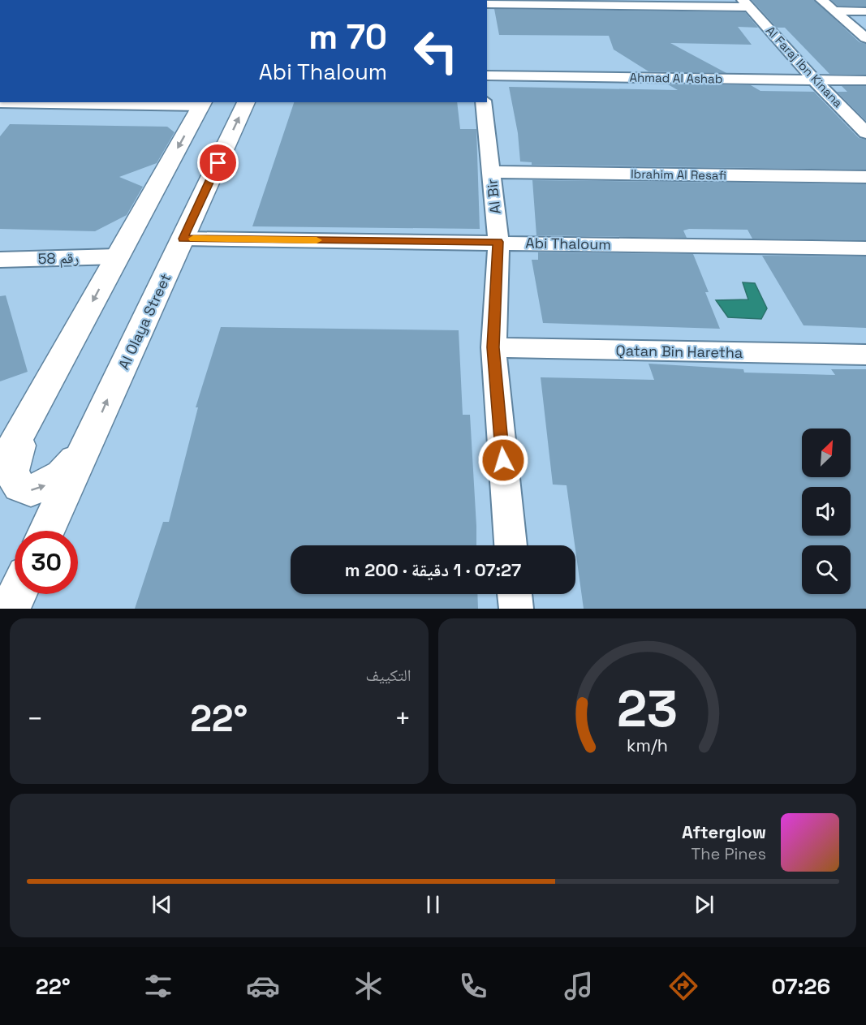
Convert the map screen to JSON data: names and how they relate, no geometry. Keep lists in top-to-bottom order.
{
  "streets": {
    "main road": ["Al Olaya Street"],
    "street": [
      "Al Faraj Ibn Kinana",
      "Ahmad Al Ashab",
      "Ibrahim Al Resafi",
      "Al Bir",
      "Abi Thaloum",
      "رقم 58",
      "Qatan Bin Haretha"
    ]
  },
  "crossings": [
    ["Al Faraj Ibn Kinana", "Ahmad Al Ashab"],
    ["Ibrahim Al Resafi", "Al Bir"],
    ["Al Bir", "Abi Thaloum"],
    ["Al Bir", "Qatan Bin Haretha"],
    ["Abi Thaloum", "Al Olaya Street"]
  ],
  "north": "top right",
  "page": {
    "turn": ["70 m", "Abi Thaloum"],
    "limit": "30",
    "trip": "07:27 · 1 دقيقة · 200 m",
    "tile": "التكييف",
    "heat": ["−", "22°", "+"],
    "song": ["Afterglow", "The Pines"],
    "tabs": ["07:26", "22°"],
    "gauge": ["23", "km/h"]
  }
}
